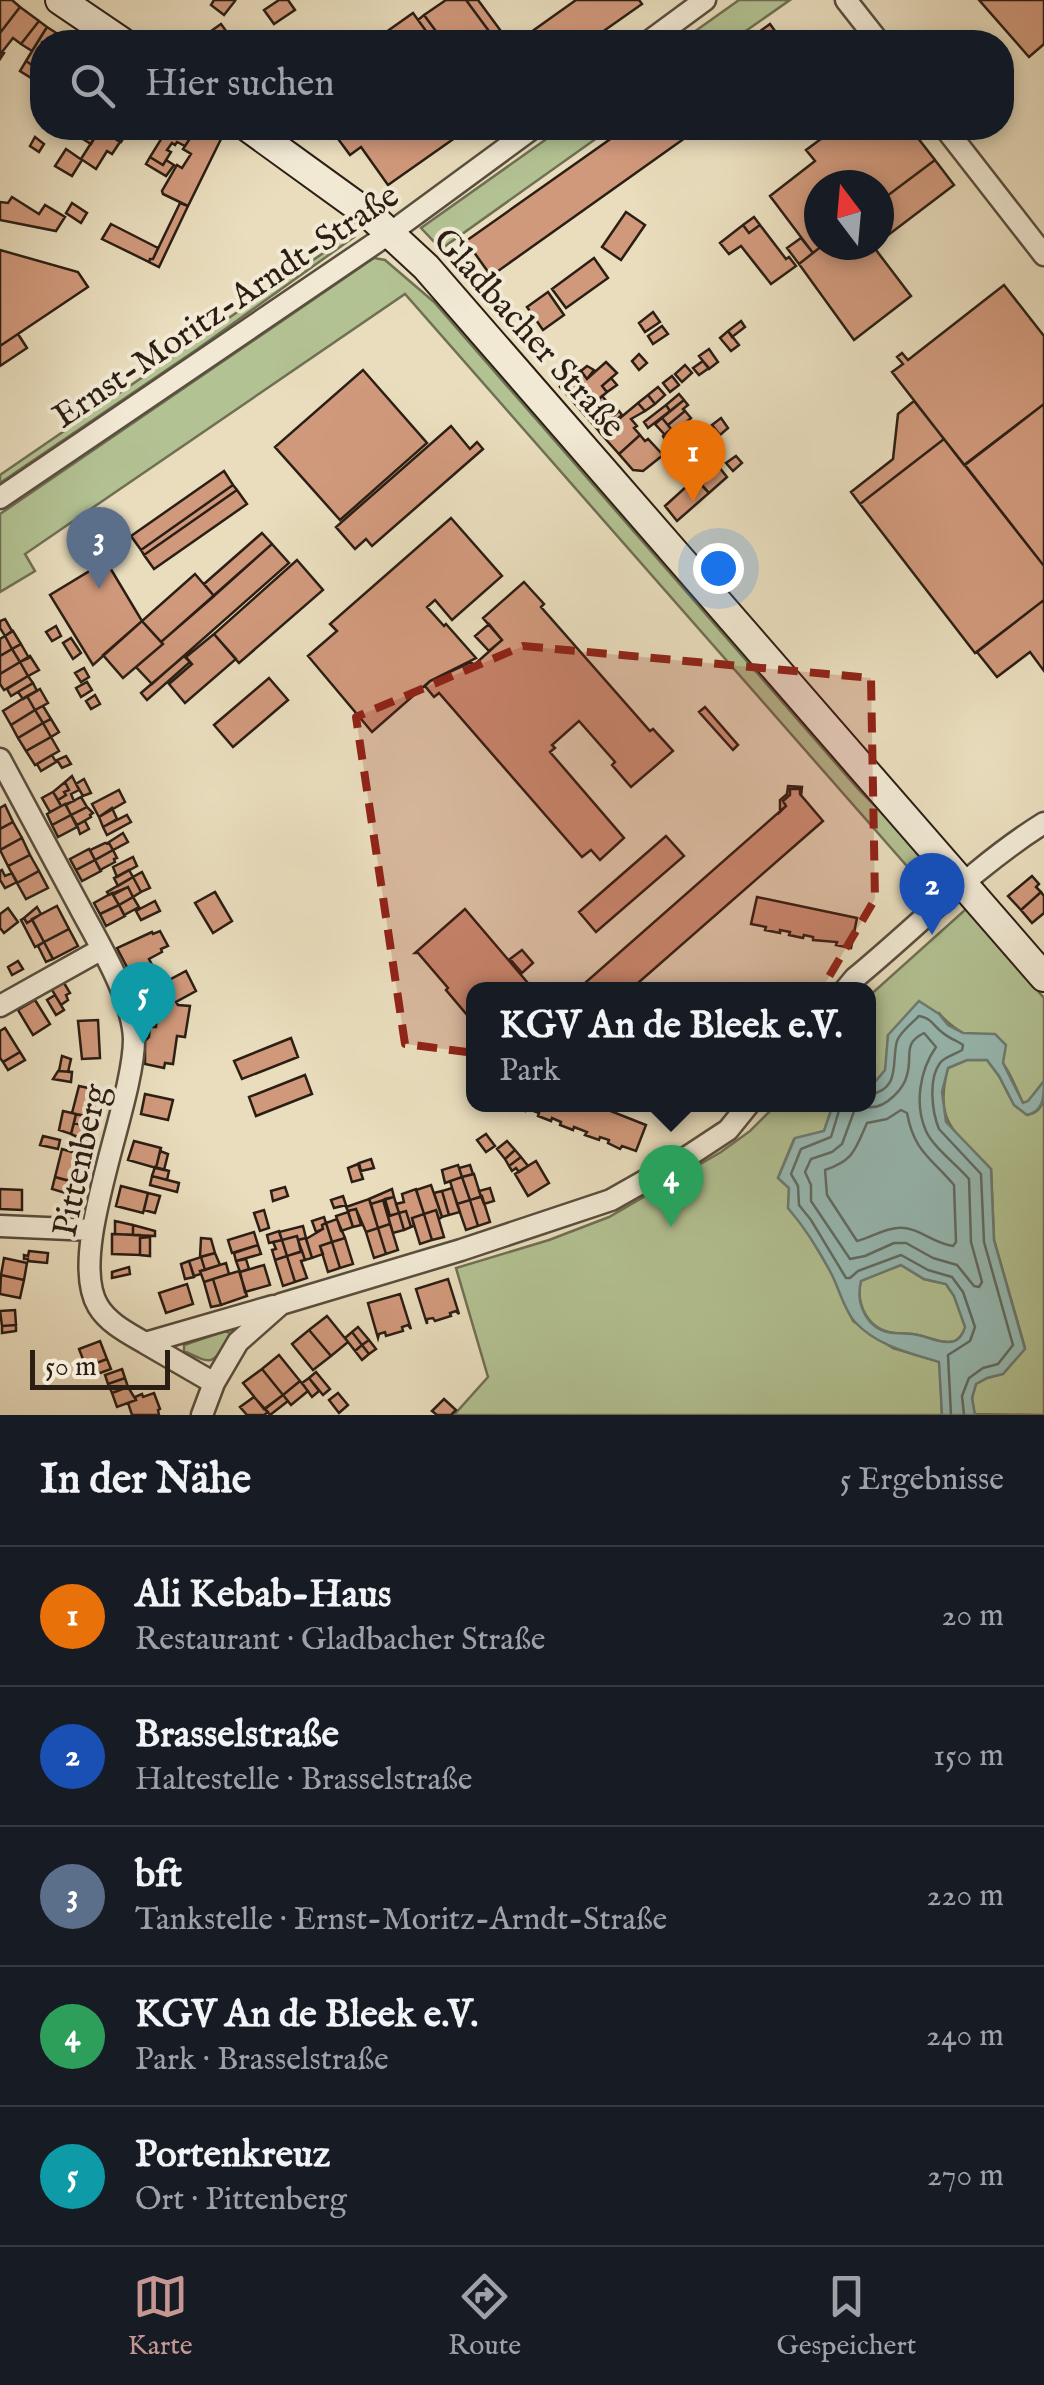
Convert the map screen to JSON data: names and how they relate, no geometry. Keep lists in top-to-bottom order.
{
  "streets": {
    "main road": ["Gladbacher Straße"],
    "street": ["Ernst-Moritz-Arndt-Straße", "Pittenberg"]
  },
  "crossings": [
    ["Ernst-Moritz-Arndt-Straße", "Gladbacher Straße"]
  ],
  "scale_bar": "50 m",
  "north": "top",
  "page": {
    "search": "Hier suchen",
    "pins": [
      "1",
      "3",
      "2",
      "5",
      "4"
    ],
    "popup": ["KGV An de Bleek e.V.", "Park"],
    "scale": "50 m",
    "heading": ["In der Nähe", "5 Ergebnisse"],
    "list": [
      {
        "mark": "1",
        "name": "Ali Kebab-Haus",
        "note": "Restaurant · Gladbacher Straße",
        "value": "20 m"
      },
      {
        "mark": "2",
        "name": "Brasselstraße",
        "note": "Haltestelle · Brasselstraße",
        "value": "150 m"
      },
      {
        "mark": "3",
        "name": "bft",
        "note": "Tankstelle · Ernst-Moritz-Arndt-Straße",
        "value": "220 m"
      },
      {
        "mark": "4",
        "name": "KGV An de Bleek e.V.",
        "note": "Park · Brasselstraße",
        "value": "240 m"
      },
      {
        "mark": "5",
        "name": "Portenkreuz",
        "note": "Ort · Pittenberg",
        "value": "270 m"
      }
    ],
    "nav": ["Karte", "Route", "Gespeichert"]
  }
}
